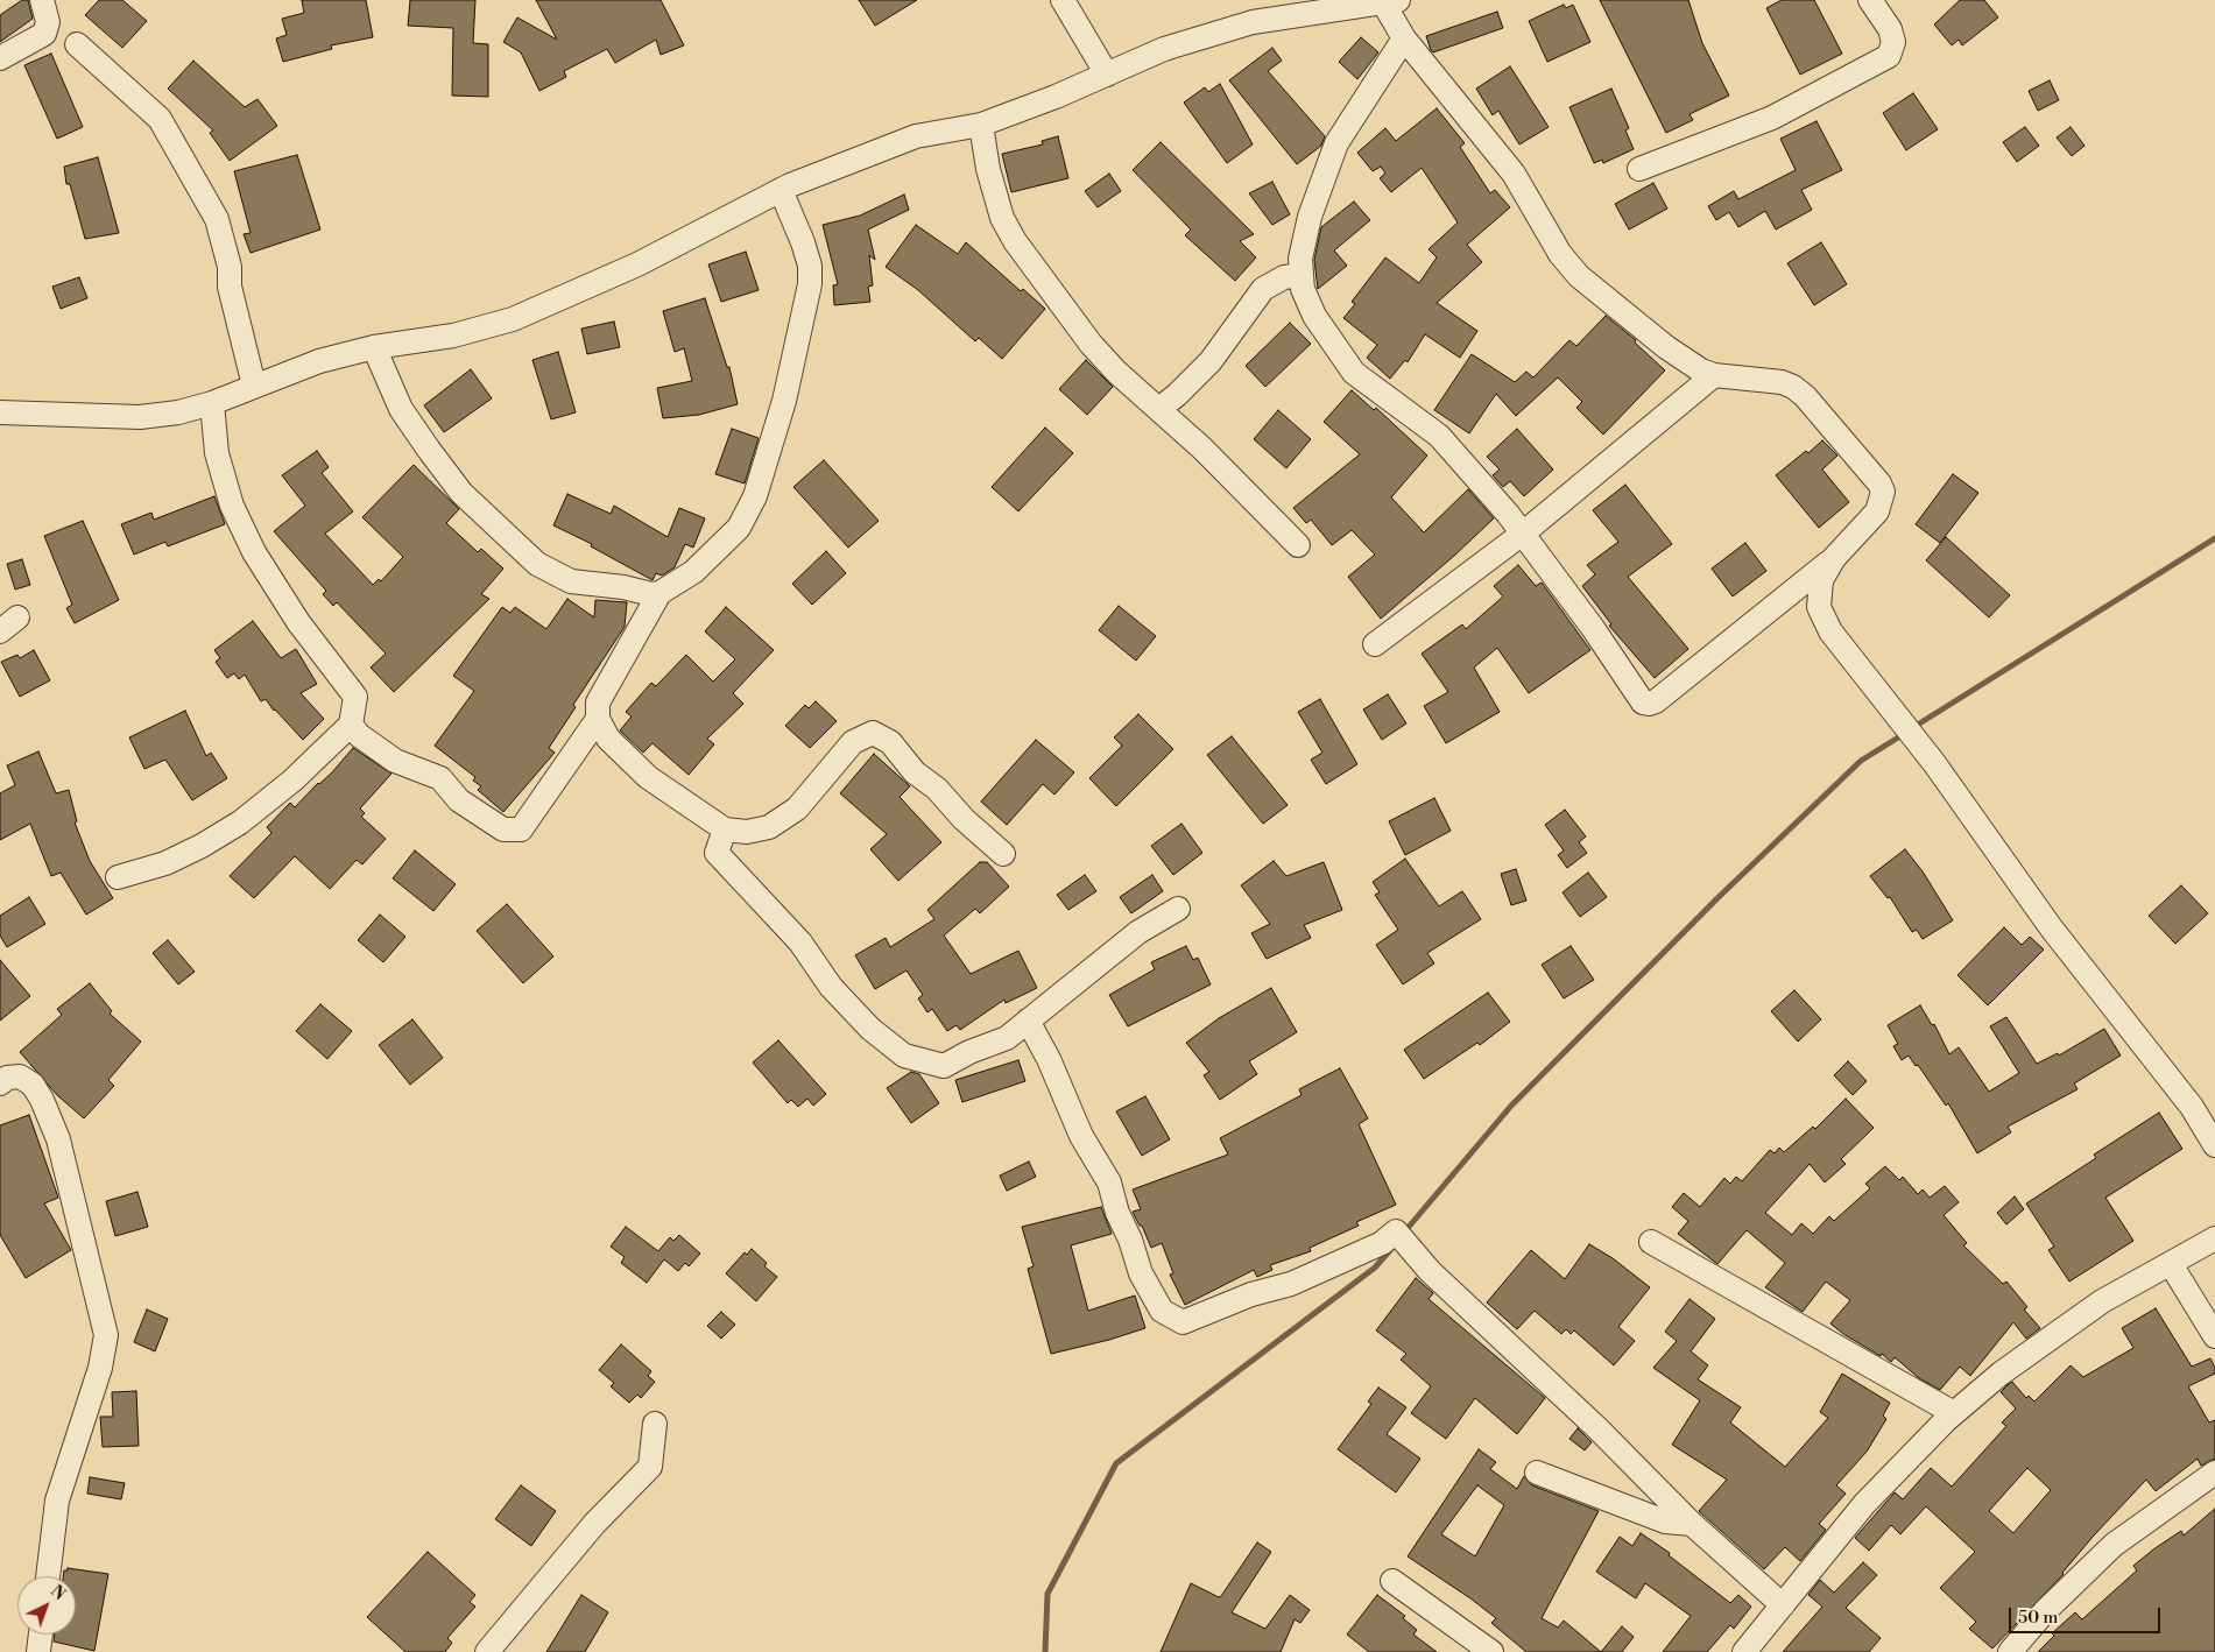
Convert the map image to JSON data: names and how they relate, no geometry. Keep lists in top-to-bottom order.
{
  "scale_bar": "50 m",
  "north": "top right"
}
